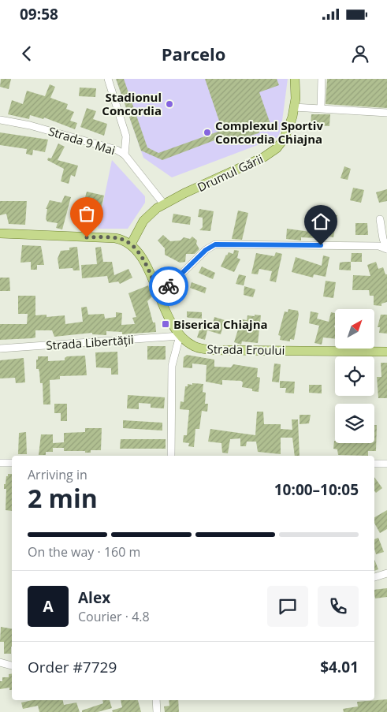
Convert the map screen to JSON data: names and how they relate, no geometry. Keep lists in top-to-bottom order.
{
  "streets": {
    "main road": ["Drumul Gării", "Strada Eroului"],
    "street": ["Strada 9 Mai", "Strada Libertății"]
  },
  "crossings": [
    ["Strada 9 Mai", "Drumul Gării"],
    ["Drumul Gării", "Strada Eroului"],
    ["Strada Libertății", "Strada Eroului"]
  ],
  "places": {
    "other": ["Stadionul Concordia", "Complexul Sportiv Concordia Chiajna"],
    "transit": ["Biserica Chiajna"]
  },
  "north": "top right",
  "page": {
    "status": "09:58",
    "header": "Parcelo",
    "heading": ["2 min", "Arriving in", "10:00–10:05"],
    "panel": [
      "Alex",
      "Courier · 4.8",
      "Order #7729",
      "$4.01"
    ],
    "bar": "On the way · 160 m",
    "round": "A"
  }
}
